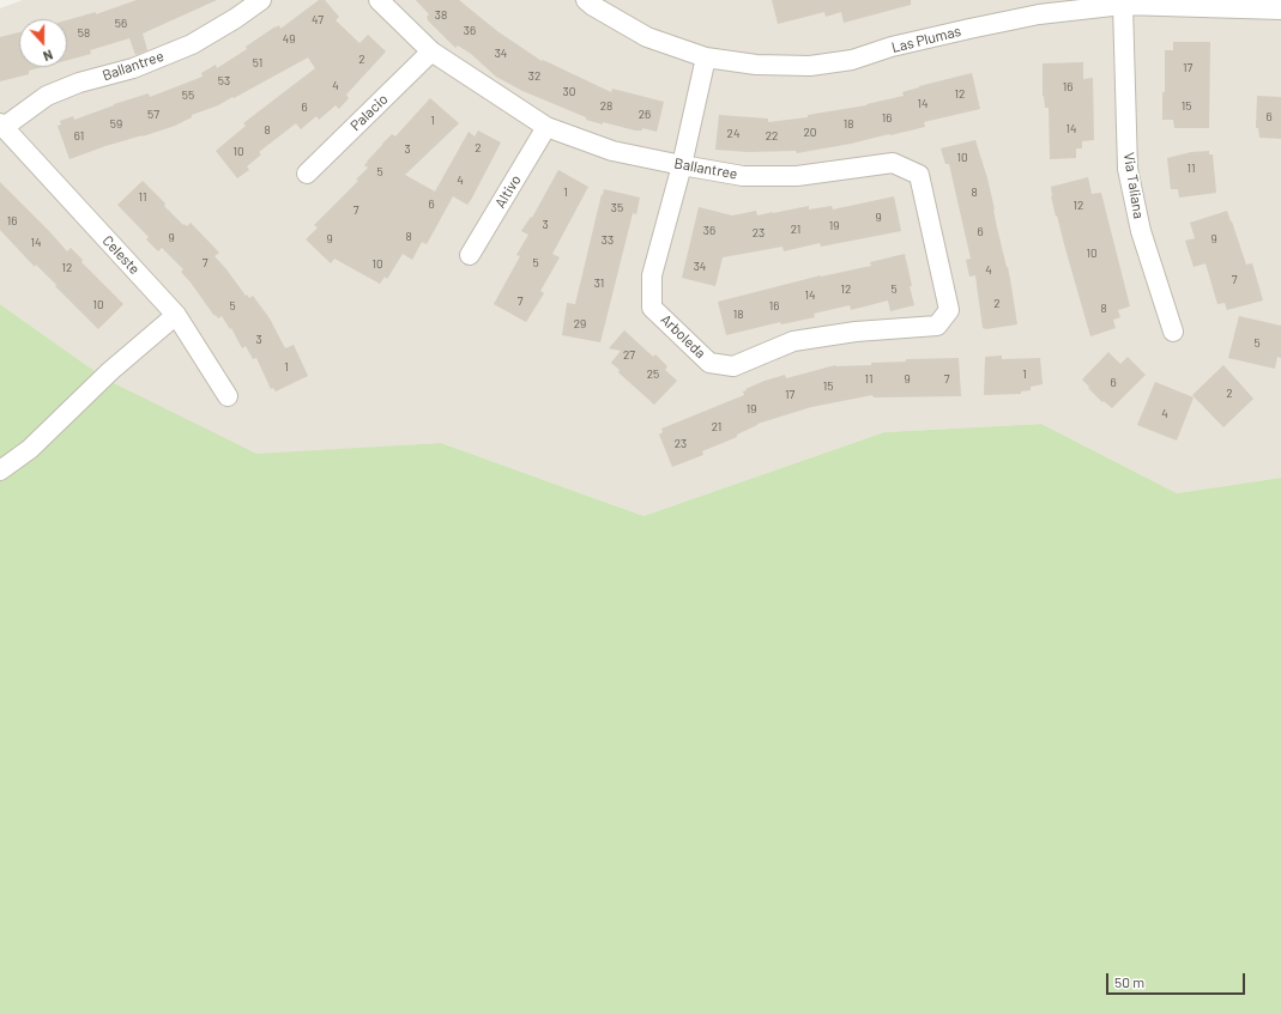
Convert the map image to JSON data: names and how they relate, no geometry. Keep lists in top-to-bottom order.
{
  "streets": {
    "street": [
      "Las Plumas",
      "Ballantree",
      "Palacio",
      "Via Taliana",
      "Altivo",
      "Celeste",
      "Arboleda"
    ]
  },
  "crossings": [
    ["Las Plumas", "Via Taliana"],
    ["Las Plumas", "Arboleda"],
    ["Ballantree", "Palacio"],
    ["Ballantree", "Altivo"],
    ["Ballantree", "Celeste"],
    ["Ballantree", "Arboleda"]
  ],
  "house_numbers": [
    "38",
    "47",
    "56",
    "36",
    "58",
    "49",
    "34",
    "2",
    "51",
    "17",
    "32",
    "53",
    "4",
    "16",
    "30",
    "12",
    "55",
    "14",
    "28",
    "15",
    "6",
    "57",
    "26",
    "6",
    "16",
    "1",
    "59",
    "18",
    "14",
    "8",
    "20",
    "24",
    "61",
    "22",
    "2",
    "3",
    "10",
    "10",
    "11",
    "5",
    "4",
    "1",
    "8",
    "11",
    "6",
    "12",
    "35",
    "7",
    "9",
    "16",
    "3",
    "19",
    "21",
    "36",
    "6",
    "23",
    "8",
    "9",
    "9",
    "9",
    "33",
    "14",
    "10",
    "7",
    "5",
    "10",
    "34",
    "12",
    "4",
    "7",
    "31",
    "12",
    "5",
    "14",
    "7",
    "2",
    "10",
    "5",
    "16",
    "8",
    "18",
    "29",
    "3",
    "5",
    "27",
    "1",
    "25",
    "1",
    "11",
    "9",
    "7",
    "6",
    "15",
    "2",
    "17",
    "19",
    "4",
    "21",
    "23"
  ],
  "scale_bar": "50 m",
  "north": "bottom"
}
